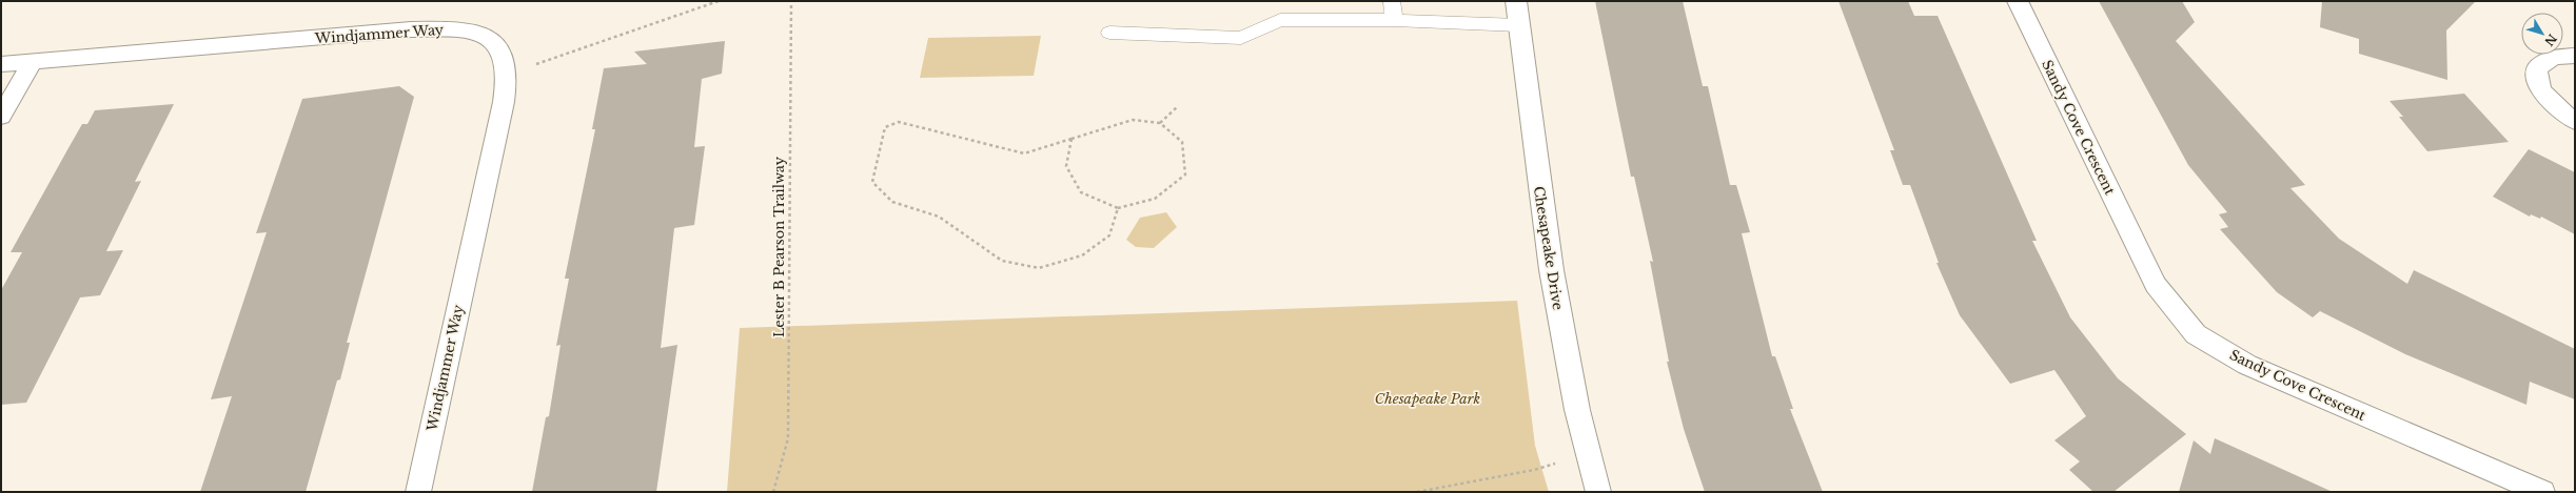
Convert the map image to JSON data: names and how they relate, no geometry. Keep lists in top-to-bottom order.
{
  "streets": {
    "street": ["Windjammer Way", "Sandy Cove Crescent", "Chesapeake Drive"],
    "path": ["Lester B Pearson Trailway"]
  },
  "parks": ["Chesapeake Park"],
  "north": "bottom right"
}
